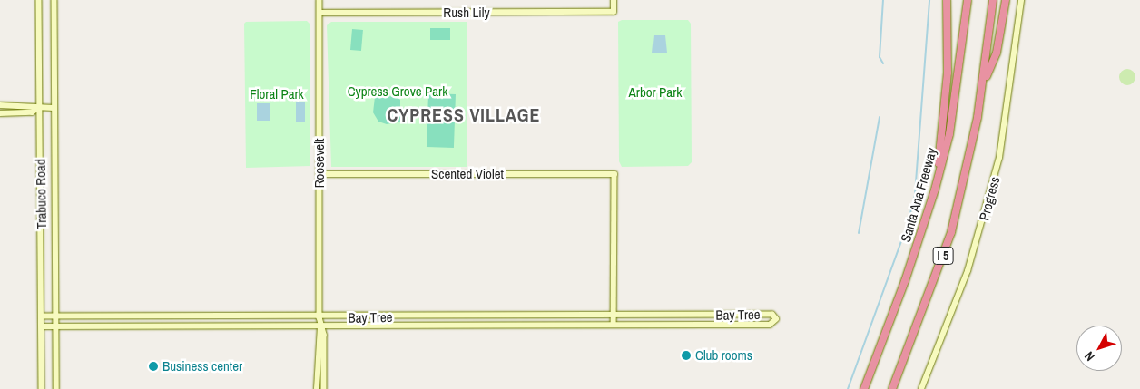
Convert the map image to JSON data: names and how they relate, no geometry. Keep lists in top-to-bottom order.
{
  "streets": {
    "highway": ["Santa Ana Freeway", "I 5"],
    "street": [
      "Rush Lily",
      "Roosevelt",
      "Scented Violet",
      "Trabuco Road",
      "Progress",
      "Bay Tree"
    ]
  },
  "crossings": [
    ["Rush Lily", "Roosevelt"],
    ["Roosevelt", "Scented Violet"],
    ["Roosevelt", "Bay Tree"],
    ["Scented Violet", "Bay Tree"],
    ["Trabuco Road", "Bay Tree"]
  ],
  "districts": ["CYPRESS VILLAGE"],
  "parks": ["Cypress Grove Park", "Arbor Park", "Floral Park"],
  "places": ["Club rooms", "Business center"],
  "north": "bottom left"
}
